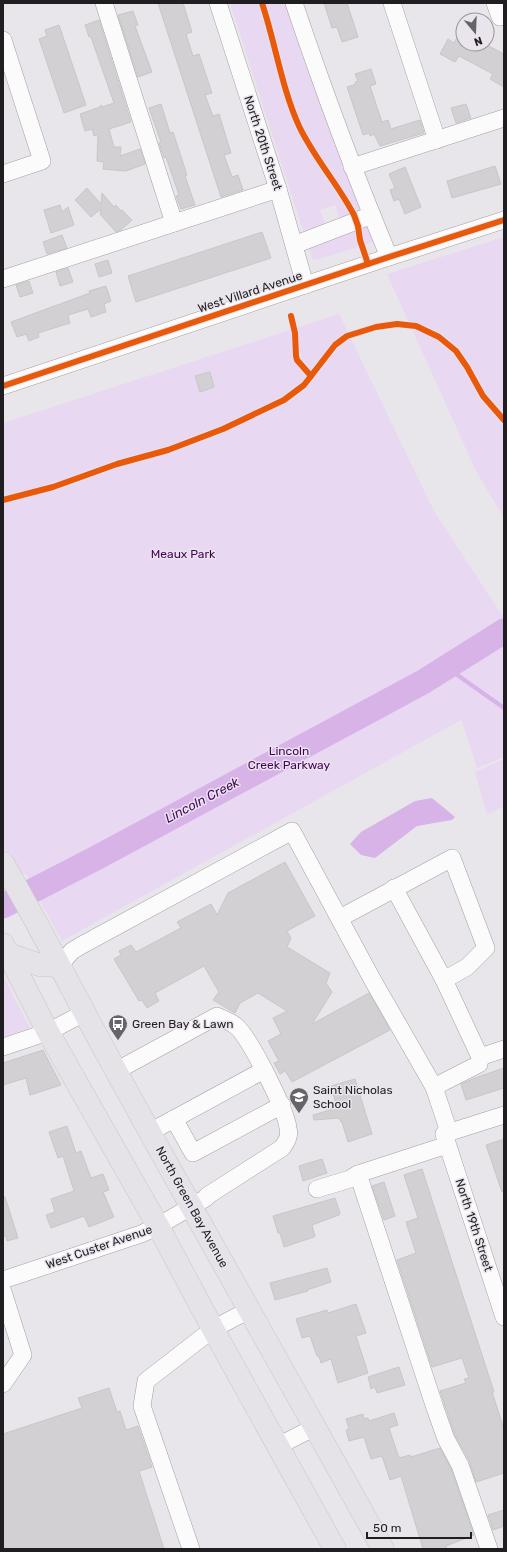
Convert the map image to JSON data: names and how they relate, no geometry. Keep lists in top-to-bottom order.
{
  "streets": {
    "main road": ["North Green Bay Avenue"],
    "street": [
      "North 20th Street",
      "West Villard Avenue",
      "North 19th Street",
      "West Custer Avenue"
    ]
  },
  "crossings": [
    ["North 20th Street", "West Villard Avenue"],
    ["North Green Bay Avenue", "North 19th Street"],
    ["North Green Bay Avenue", "West Custer Avenue"]
  ],
  "water": ["Lincoln Creek"],
  "parks": ["Meaux Park", "Lincoln Creek Parkway"],
  "places": {
    "bus stop": ["Green Bay & Lawn"],
    "school or university": ["Saint Nicholas School"]
  },
  "scale_bar": "50 m",
  "north": "bottom"
}
